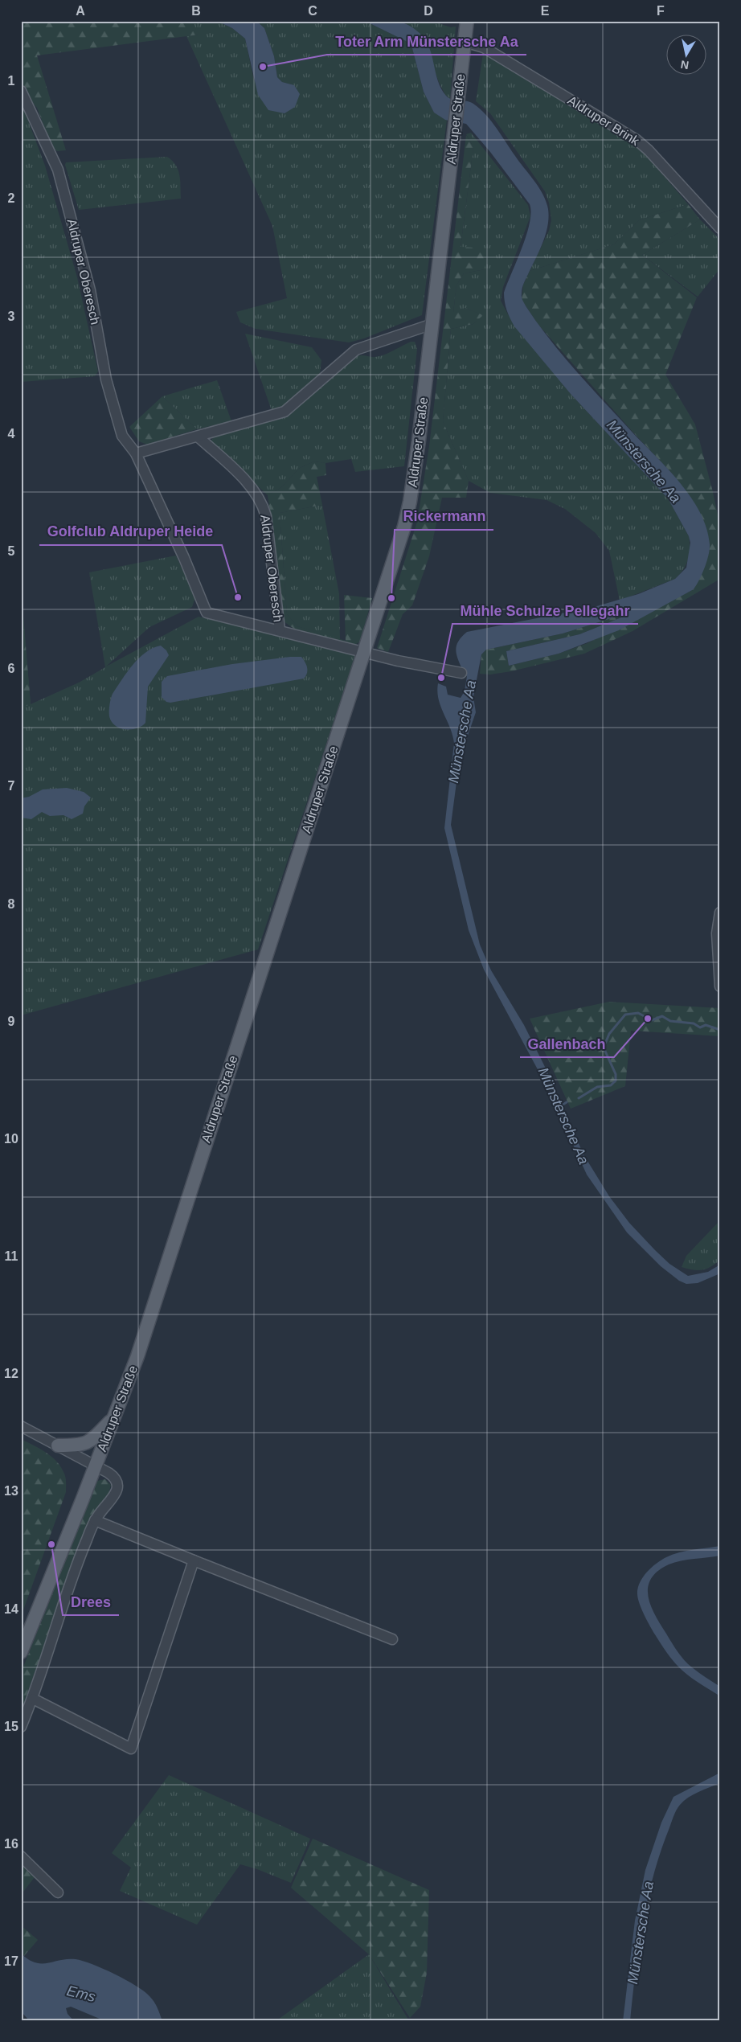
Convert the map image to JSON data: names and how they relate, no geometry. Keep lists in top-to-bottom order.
{
  "streets": {
    "main road": ["Aldruper Straße"],
    "street": ["Aldruper Brink", "Aldruper Oberesch"]
  },
  "crossings": [
    ["Aldruper Straße", "Aldruper Brink"],
    ["Aldruper Straße", "Aldruper Oberesch"]
  ],
  "water": ["Münstersche Aa", "Ems"],
  "places": [
    "Toter Arm Münstersche Aa",
    "Golfclub Aldruper Heide",
    "Rickermann",
    "Mühle Schulze Pellegahr",
    "Gallenbach",
    "Drees"
  ],
  "north": "bottom",
  "grid": {
    "columns": [
      "A",
      "B",
      "C",
      "D",
      "E",
      "F"
    ],
    "rows": [
      "1",
      "2",
      "3",
      "4",
      "5",
      "6",
      "7",
      "8",
      "9",
      "10",
      "11",
      "12",
      "13",
      "14",
      "15",
      "16",
      "17"
    ]
  }
}
